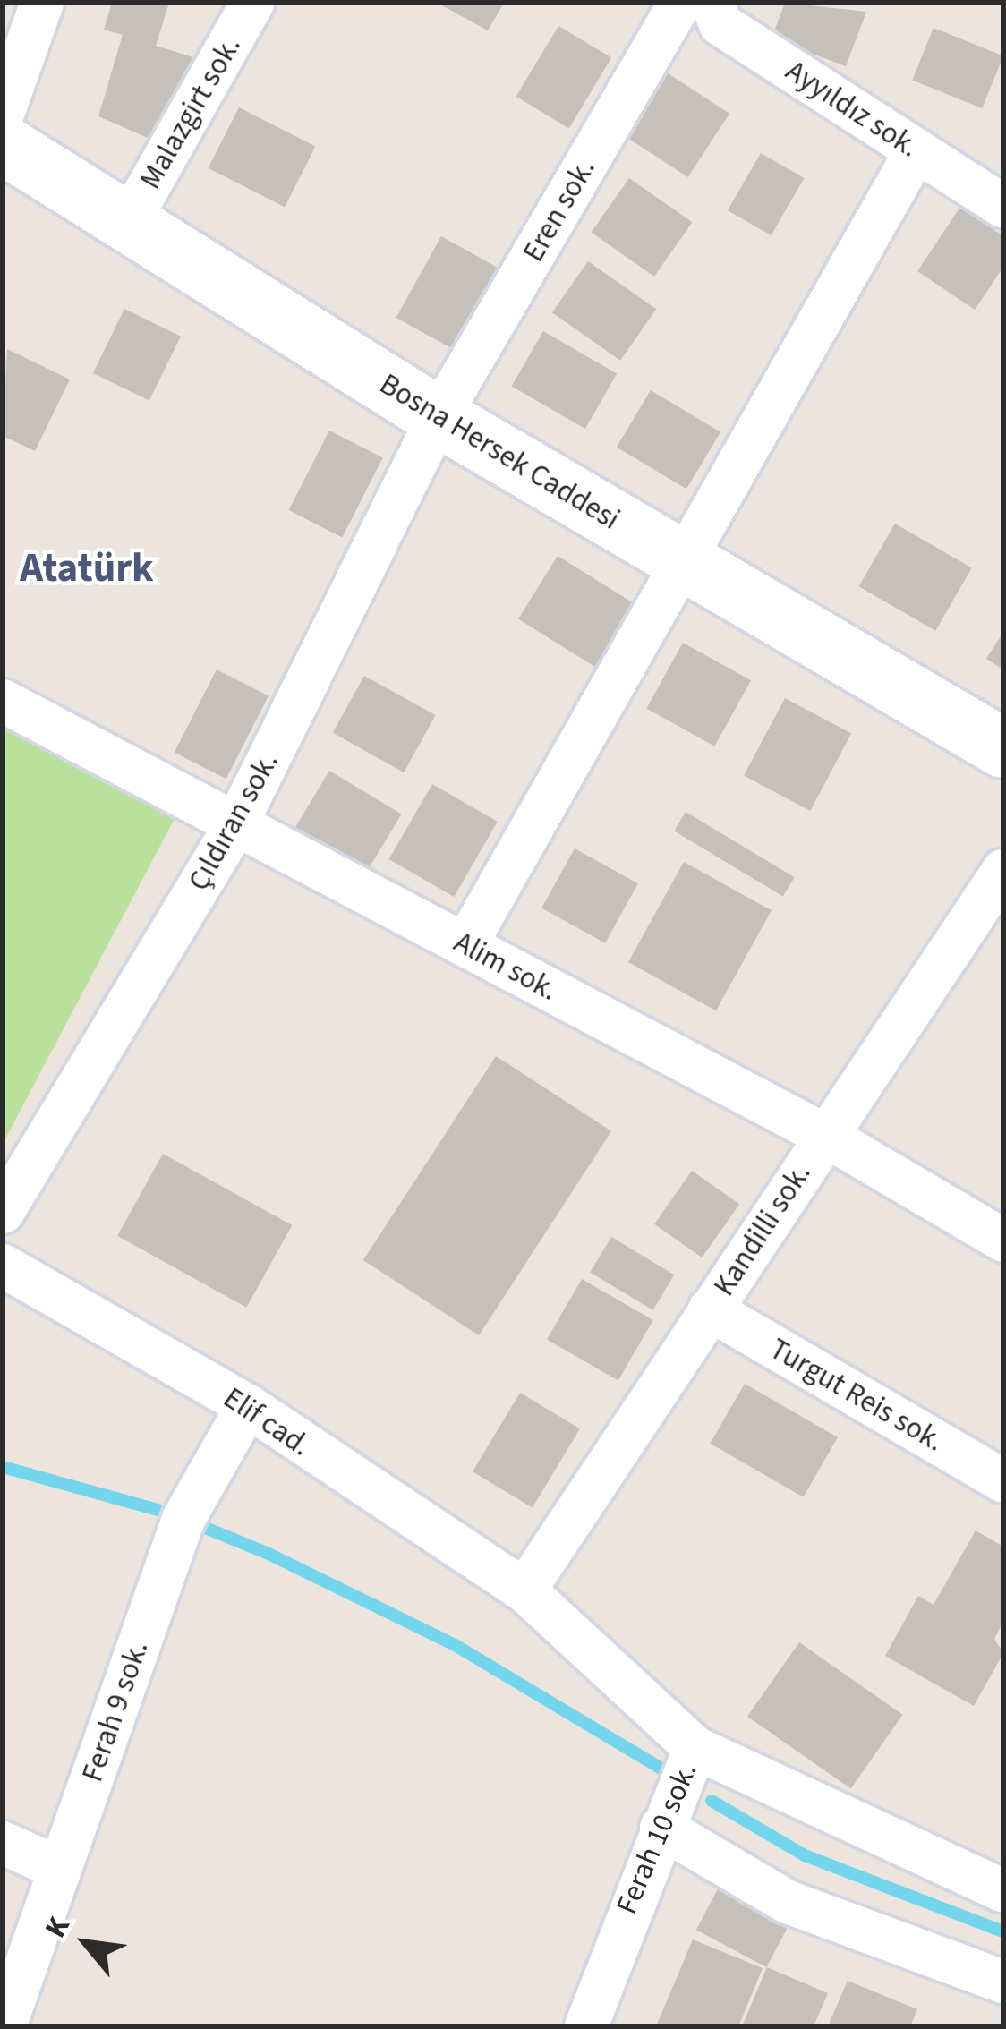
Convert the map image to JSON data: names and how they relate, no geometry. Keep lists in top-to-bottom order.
{
  "streets": {
    "main road": ["Bosna Hersek Caddesi"],
    "street": [
      "Ayyıldız sok.",
      "Malazgirt sok.",
      "Eren sok.",
      "Çıldıran sok.",
      "Alim sok.",
      "Kandilli sok.",
      "Turgut Reis sok.",
      "Elif cad.",
      "Ferah 9 sok.",
      "Ferah 10 sok."
    ]
  },
  "crossings": [
    ["Malazgirt sok.", "Bosna Hersek Caddesi"],
    ["Eren sok.", "Bosna Hersek Caddesi"],
    ["Eren sok.", "Çıldıran sok."],
    ["Bosna Hersek Caddesi", "Çıldıran sok."],
    ["Çıldıran sok.", "Alim sok."],
    ["Alim sok.", "Kandilli sok."],
    ["Kandilli sok.", "Turgut Reis sok."],
    ["Kandilli sok.", "Elif cad."],
    ["Kandilli sok.", "Ferah 10 sok."],
    ["Elif cad.", "Ferah 9 sok."],
    ["Elif cad.", "Ferah 10 sok."]
  ],
  "districts": ["Atatürk"],
  "north": "top left"
}
